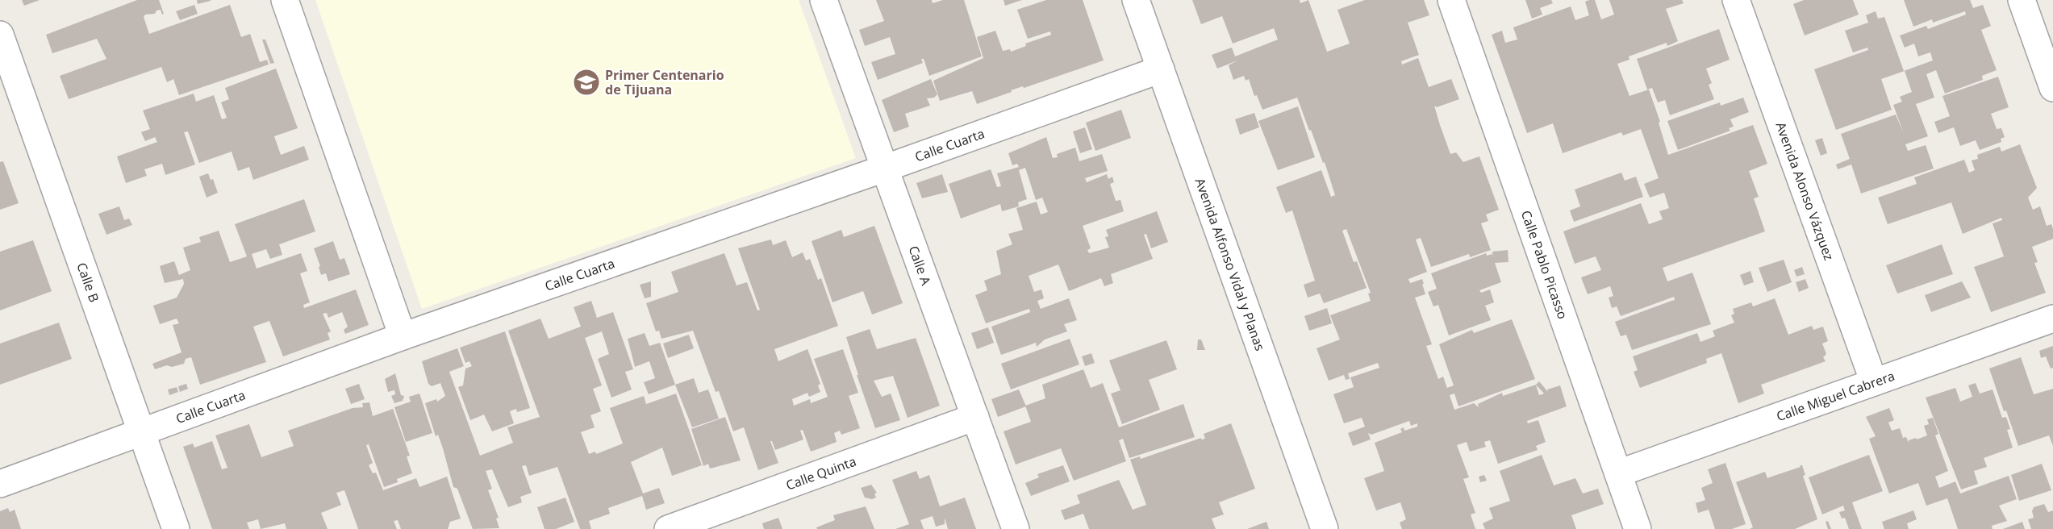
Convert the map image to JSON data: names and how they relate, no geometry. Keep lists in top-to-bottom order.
{
  "streets": {
    "street": [
      "Calle Cuarta",
      "Avenida Alonso Vázquez",
      "Calle A",
      "Avenida Alfonso Vidal y Planas",
      "Calle Pablo Picasso",
      "Calle B",
      "Calle Miguel Cabrera",
      "Calle Quinta"
    ]
  },
  "crossings": [
    ["Calle Cuarta", "Calle A"],
    ["Calle Cuarta", "Avenida Alfonso Vidal y Planas"],
    ["Calle Cuarta", "Calle B"],
    ["Avenida Alonso Vázquez", "Calle Miguel Cabrera"],
    ["Calle A", "Calle Quinta"],
    ["Calle Pablo Picasso", "Calle Miguel Cabrera"]
  ],
  "places": {
    "school or university": ["Primer Centenario de Tijuana"]
  }
}
